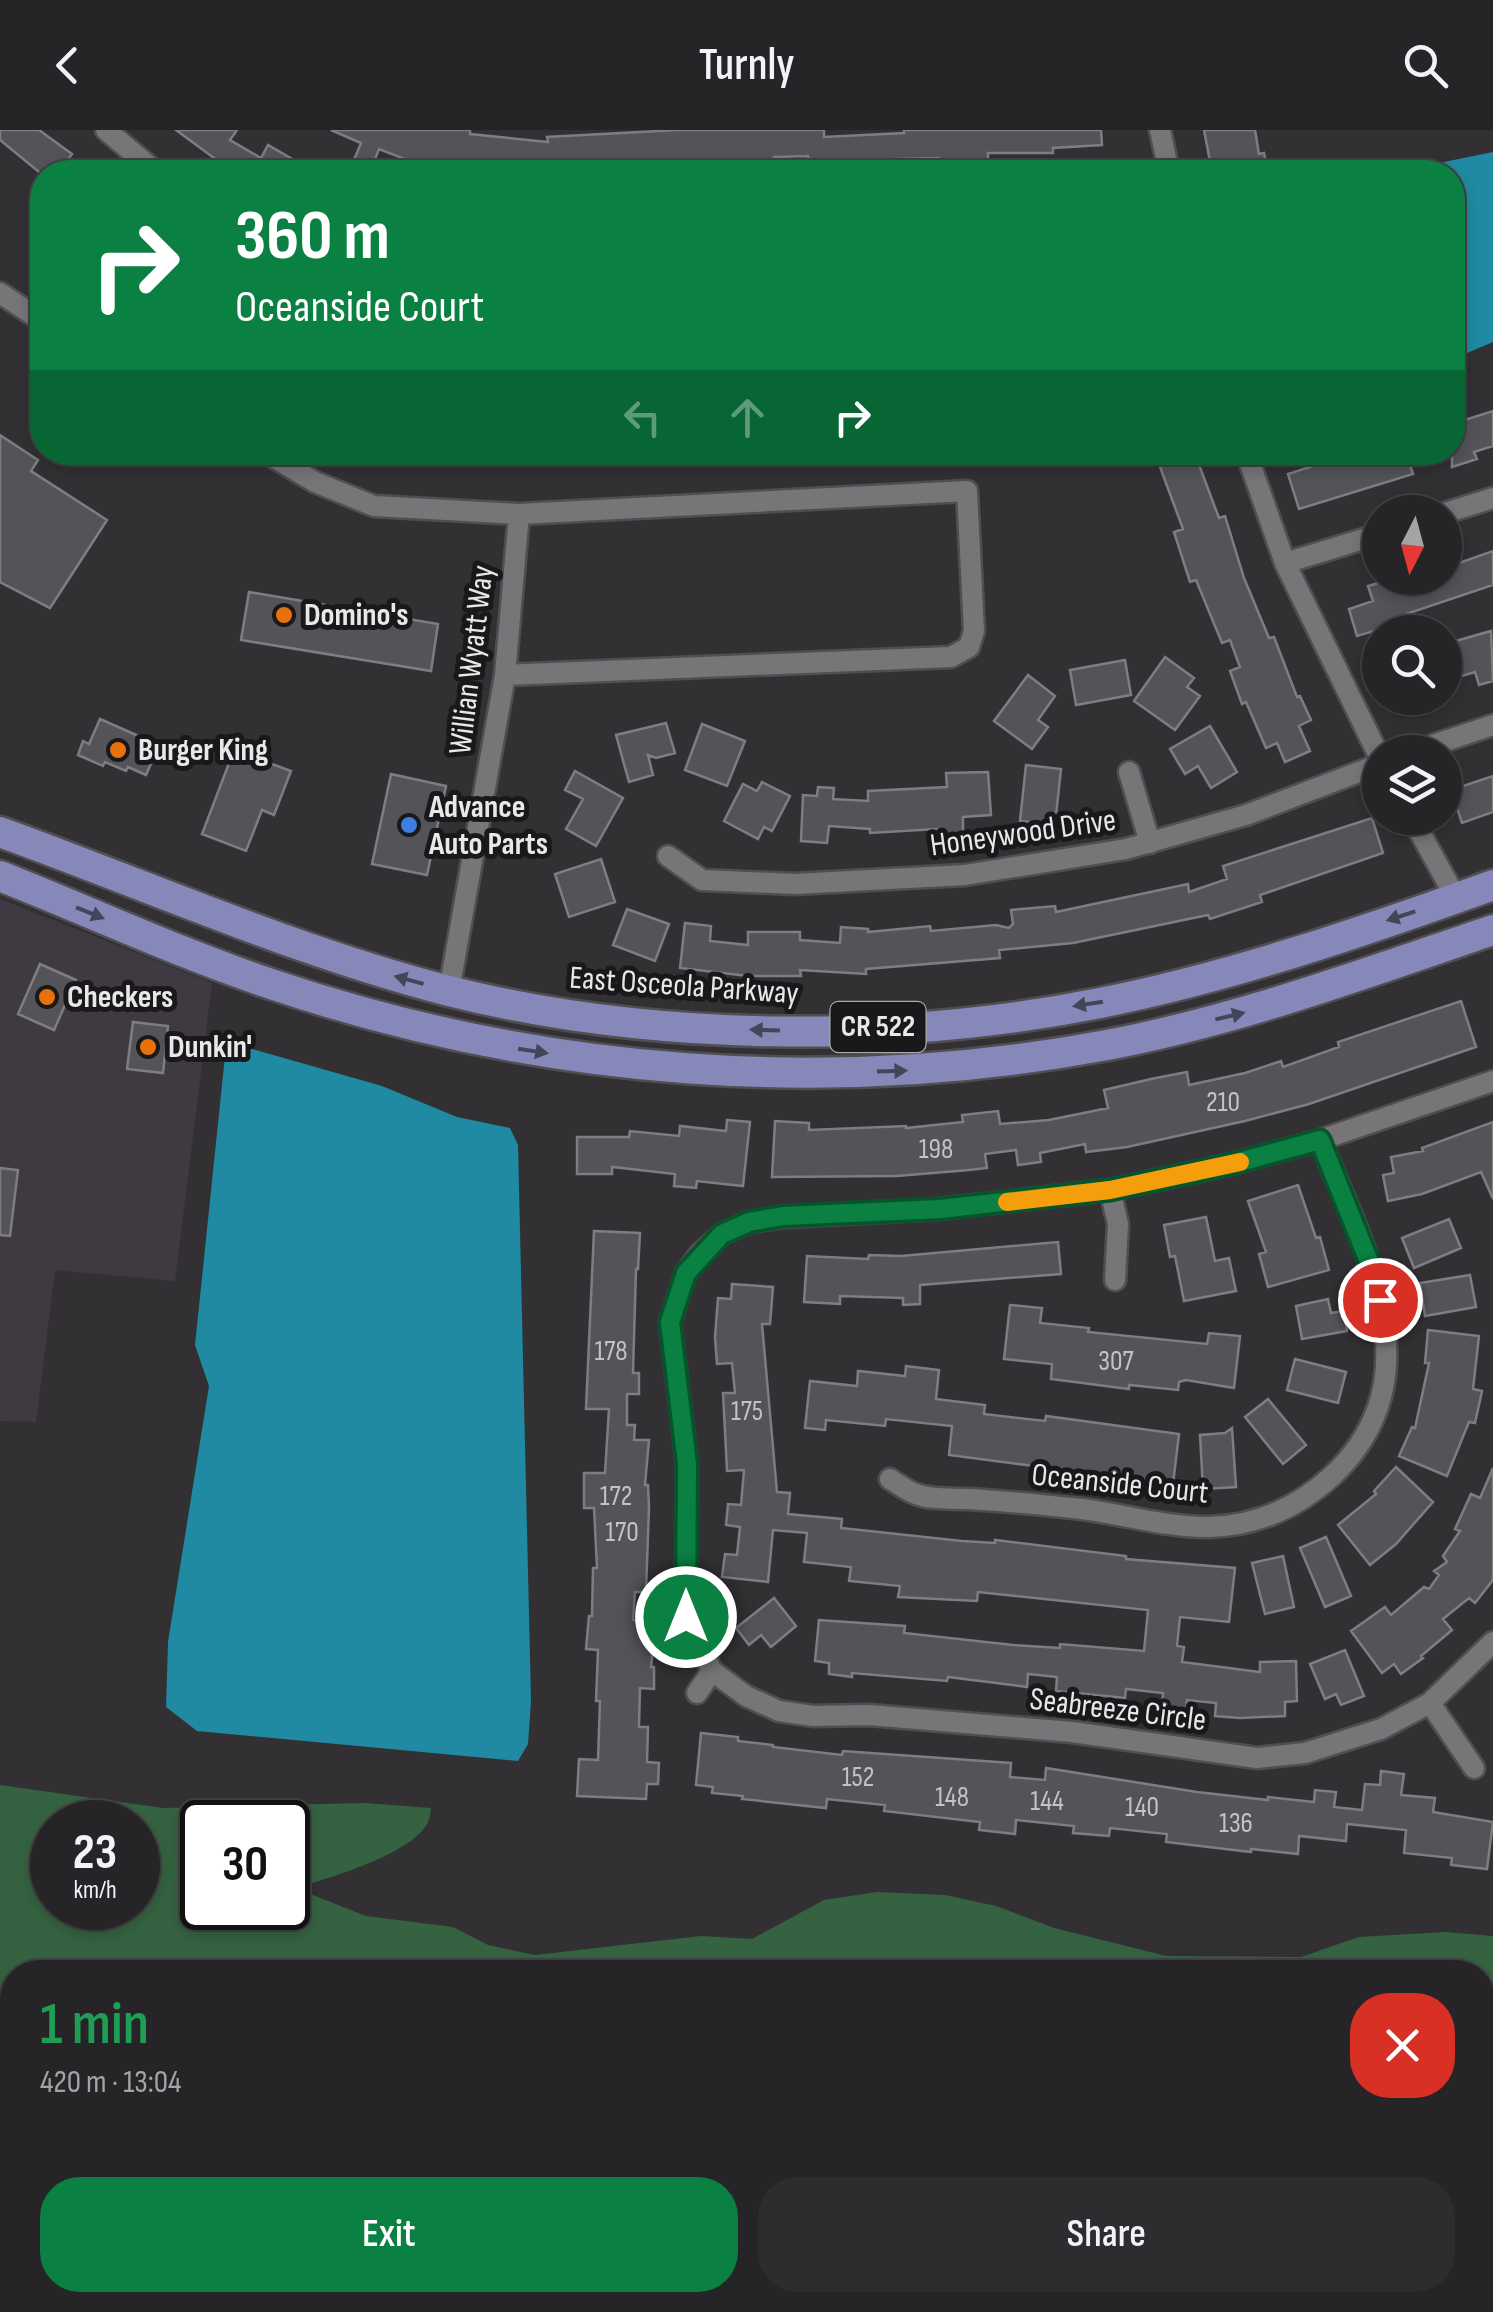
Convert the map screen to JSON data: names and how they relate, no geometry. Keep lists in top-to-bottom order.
{
  "streets": {
    "main road": ["East Osceola Parkway", "CR 522"],
    "street": [
      "Willian Wyatt Way",
      "Honeywood Drive",
      "Oceanside Court",
      "Seabreeze Circle"
    ]
  },
  "crossings": [
    ["Willian Wyatt Way", "East Osceola Parkway"],
    ["Oceanside Court", "Seabreeze Circle"]
  ],
  "places": [
    "Domino's",
    "Burger King",
    "Advance Auto Parts",
    "Checkers",
    "Dunkin'"
  ],
  "house_numbers": [
    "210",
    "198",
    "178",
    "307",
    "175",
    "172",
    "170",
    "152",
    "148",
    "144",
    "140",
    "136"
  ],
  "north": "bottom",
  "page": {
    "header": "Turnly",
    "turn": ["360 m", "Oceanside Court"],
    "speed": "23 km/h",
    "limit": "30",
    "heading": ["1 min", "420 m · 13:04"],
    "buttons": ["Exit", "Share"]
  }
}
